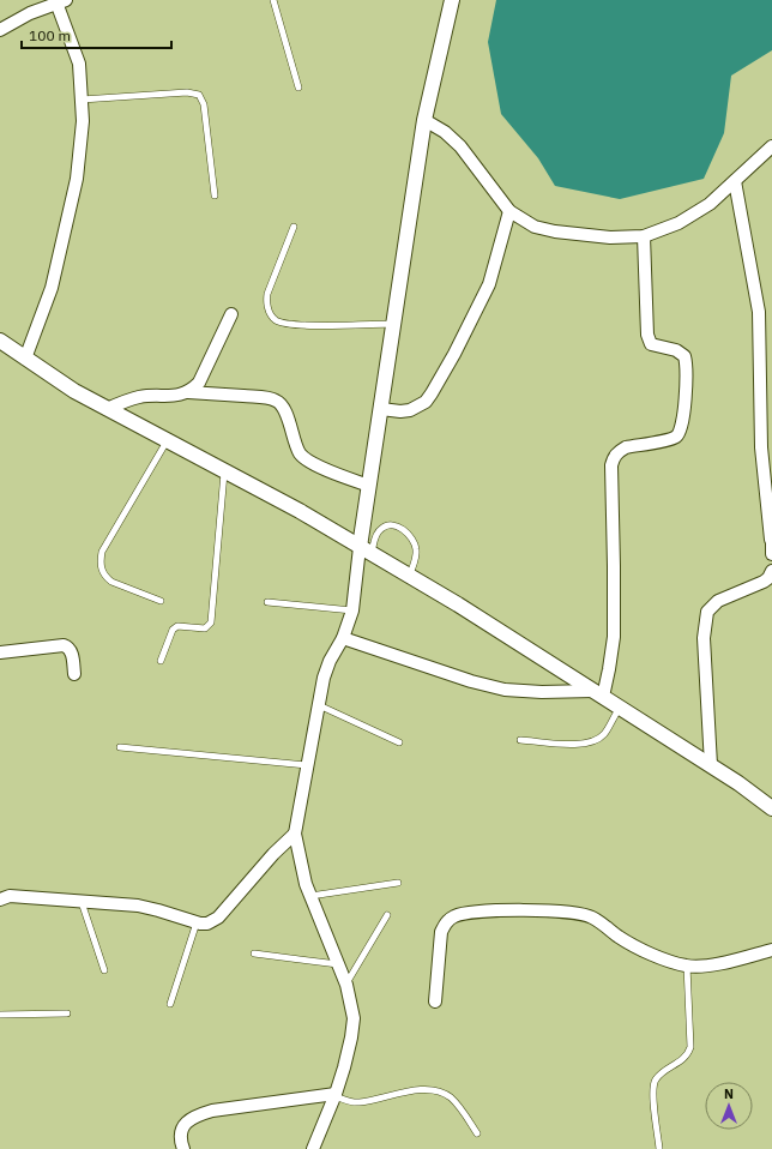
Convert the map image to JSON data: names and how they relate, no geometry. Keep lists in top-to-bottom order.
{
  "scale_bar": "100 m",
  "north": "top"
}
